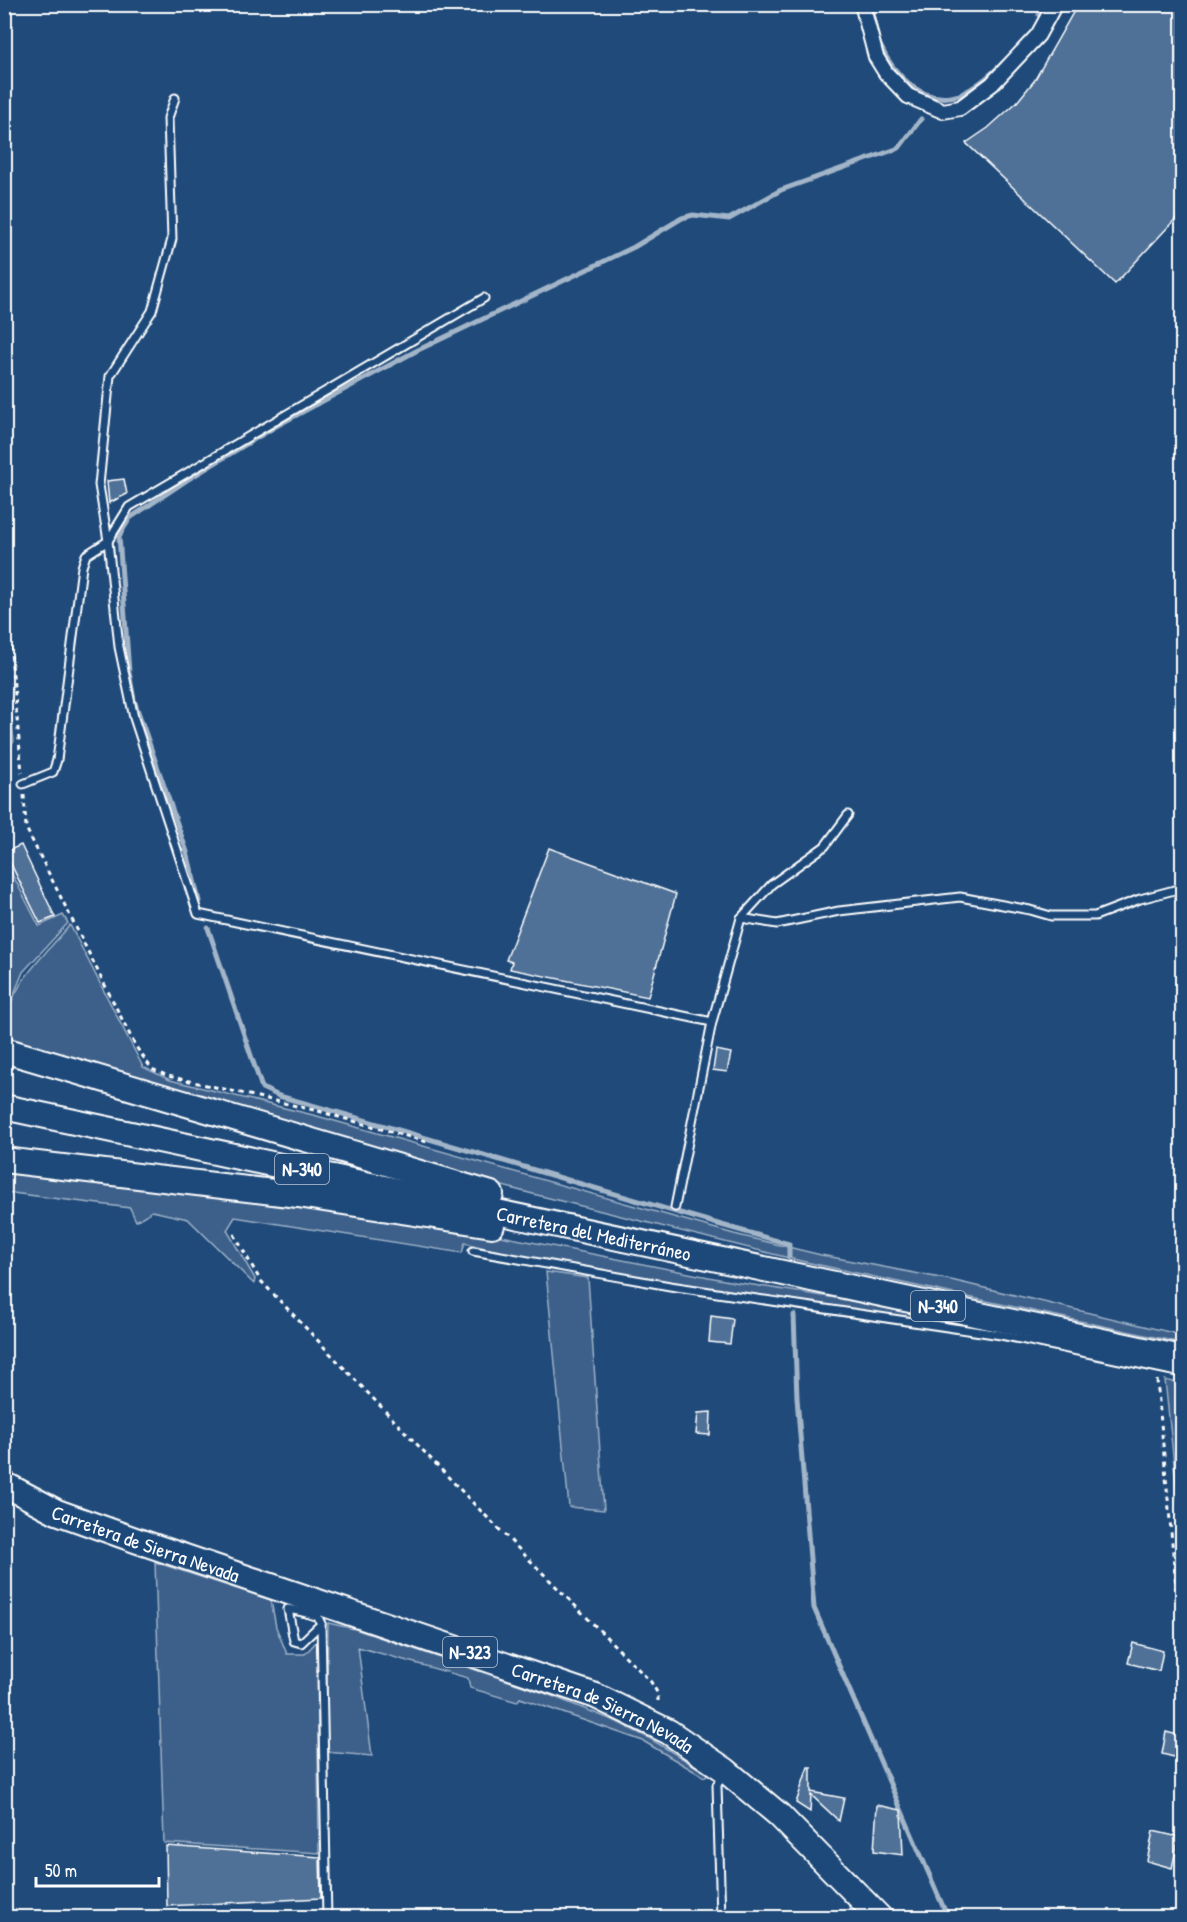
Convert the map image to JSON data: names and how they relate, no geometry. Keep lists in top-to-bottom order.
{
  "streets": {
    "highway": [
      "N-340",
      "Carretera del Mediterráneo",
      "Carretera de Sierra Nevada",
      "N-323"
    ]
  },
  "scale_bar": "50 m"
}
